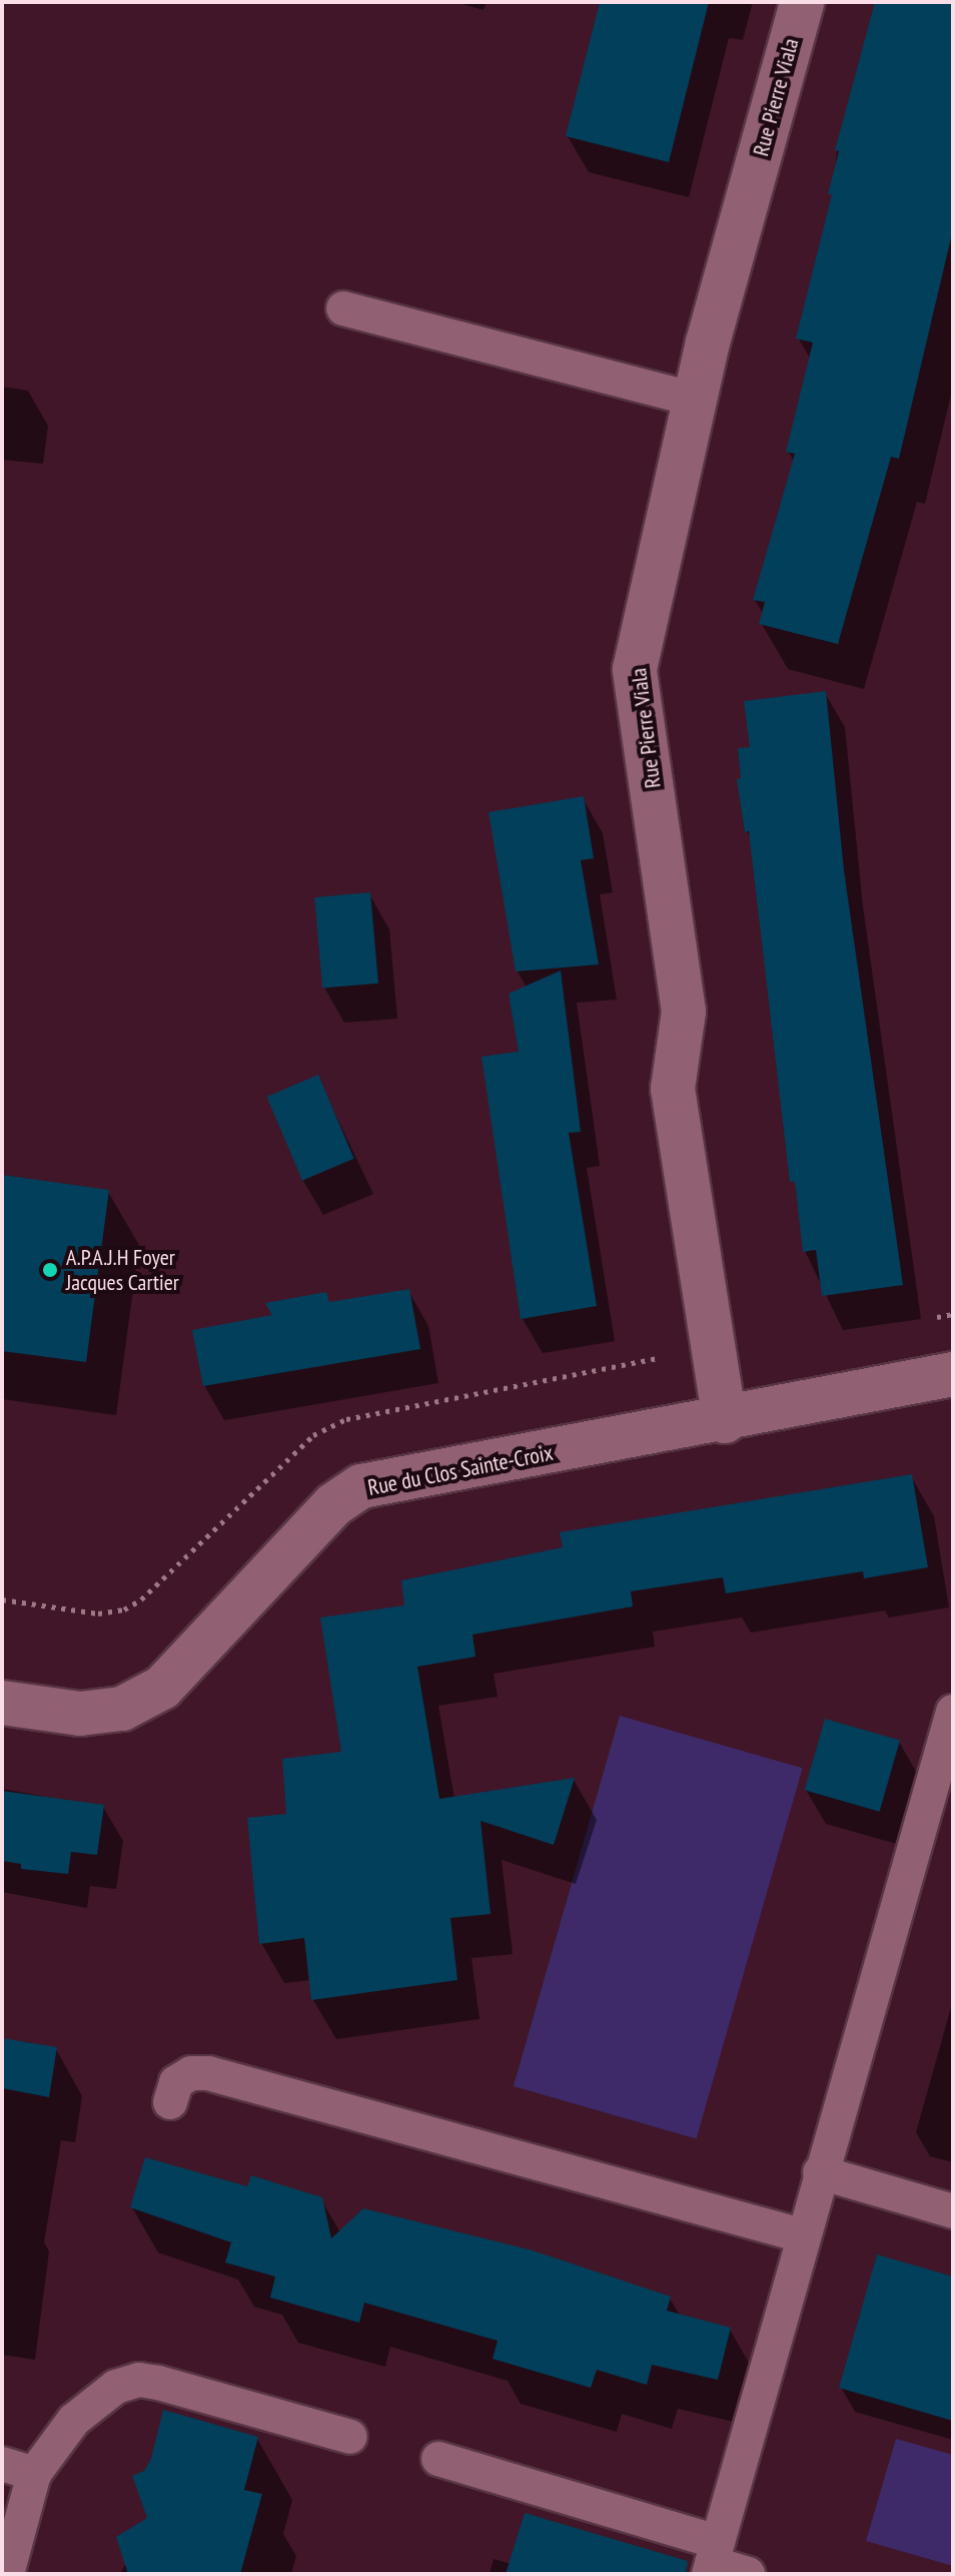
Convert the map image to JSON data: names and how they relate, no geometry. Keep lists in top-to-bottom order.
{
  "streets": {
    "street": ["Rue Pierre Viala", "Rue du Clos Sainte-Croix"]
  },
  "crossings": [
    ["Rue Pierre Viala", "Rue du Clos Sainte-Croix"]
  ],
  "places": ["A.P.A.J.H Foyer Jacques Cartier"]
}
